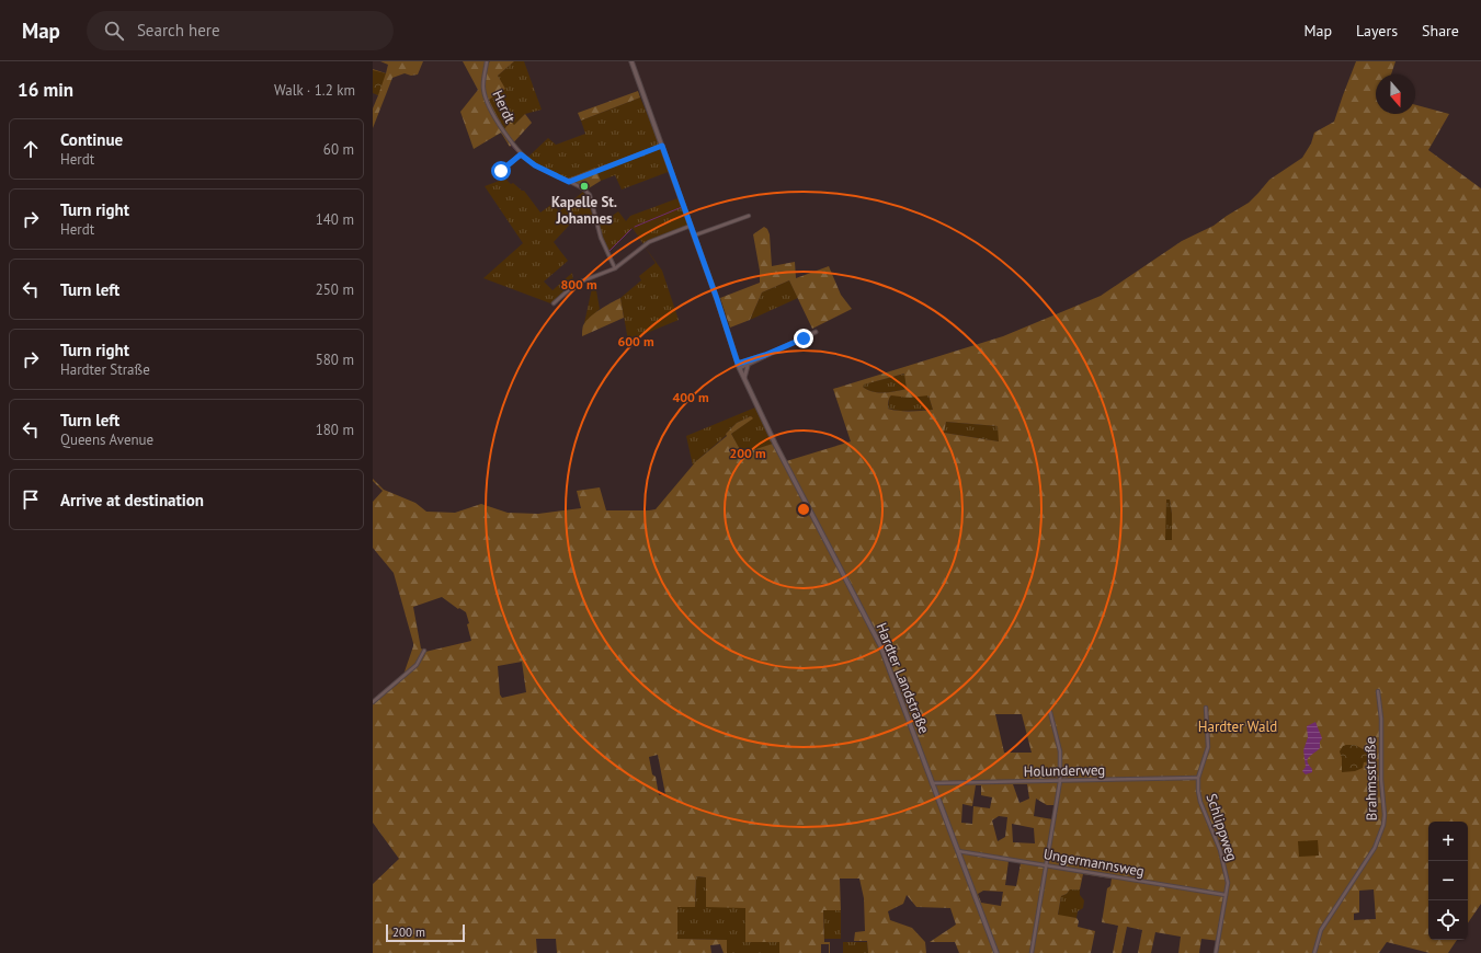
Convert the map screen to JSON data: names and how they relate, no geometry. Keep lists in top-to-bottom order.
{
  "streets": {
    "main road": ["Hardter Landstraße"],
    "street": [
      "Herdt",
      "Holunderweg",
      "Brahmsstraße",
      "Schlippweg",
      "Ungermannsweg"
    ]
  },
  "crossings": [
    ["Hardter Landstraße", "Holunderweg"],
    ["Hardter Landstraße", "Ungermannsweg"],
    ["Holunderweg", "Schlippweg"],
    ["Schlippweg", "Ungermannsweg"]
  ],
  "parks": ["Hardter Wald"],
  "places": ["Kapelle St. Johannes"],
  "scale_bar": "200 m",
  "north": "bottom",
  "page": {
    "header": "Map",
    "search": "Search here",
    "nav": ["Map", "Layers", "Share"],
    "heading": ["16 min", "Walk · 1.2 km"],
    "list": [
      ["Continue", "Herdt", "60 m"],
      ["Turn right", "Herdt", "140 m"],
      ["Turn left", "250 m"],
      ["Turn right", "Hardter Straße", "580 m"],
      ["Turn left", "Queens Avenue", "180 m"],
      "Arrive at destination"
    ],
    "map_buttons": ["+", "−"],
    "scale": "200 m"
  },
  "rings": [
    "800 m",
    "600 m",
    "400 m",
    "200 m"
  ]
}
